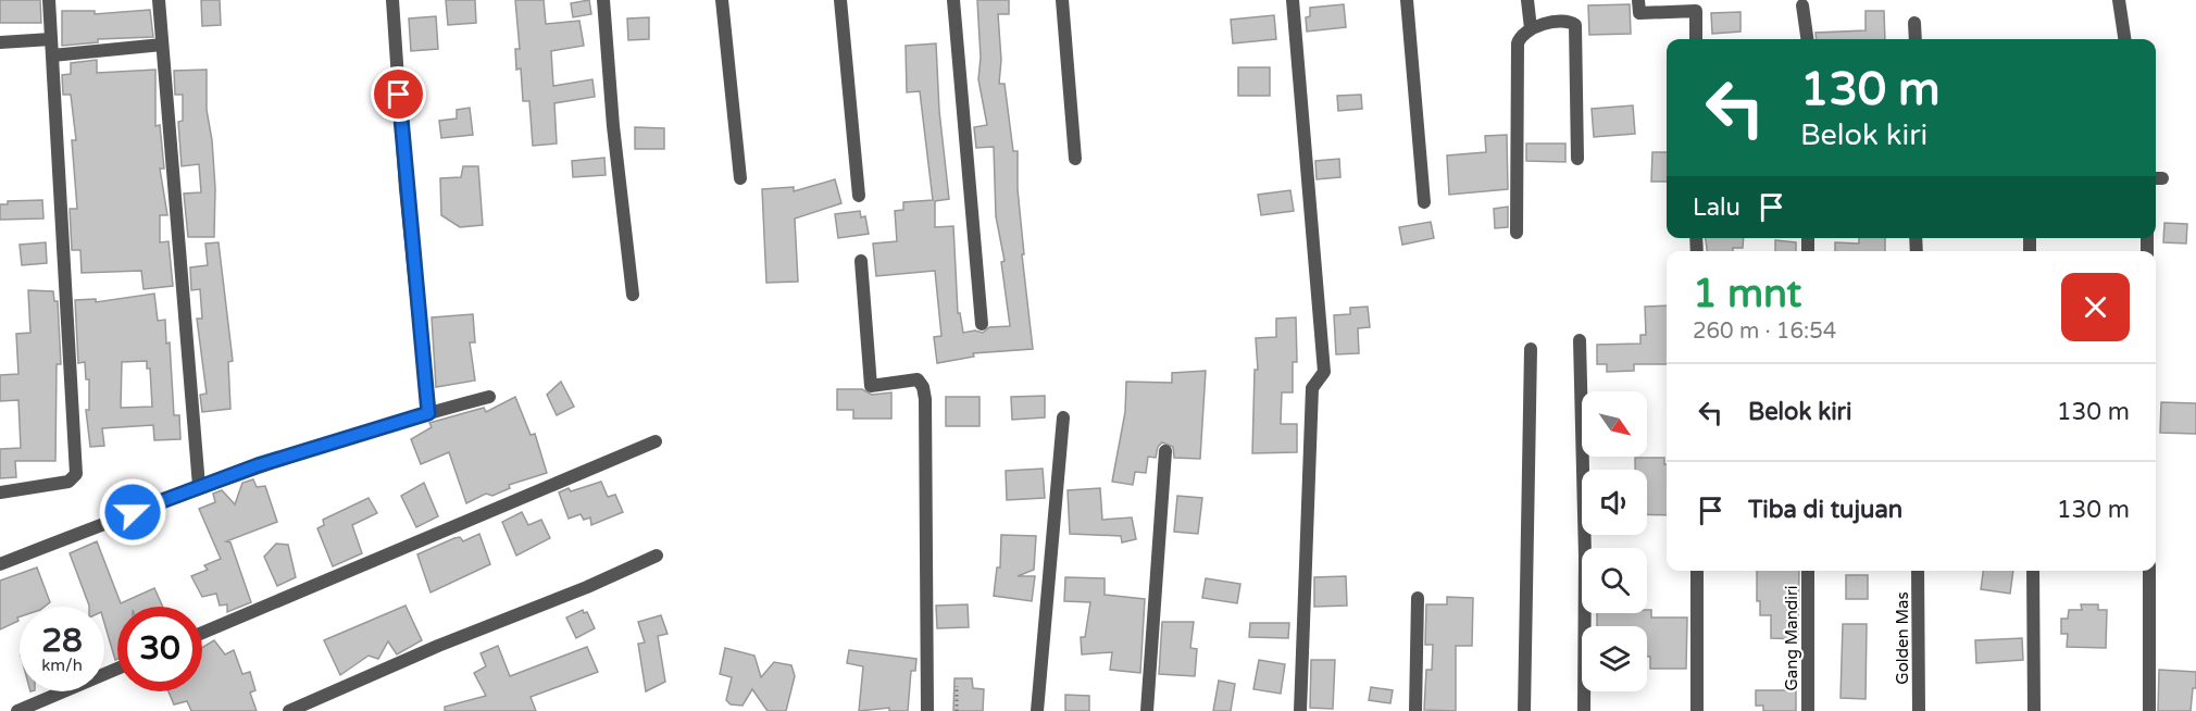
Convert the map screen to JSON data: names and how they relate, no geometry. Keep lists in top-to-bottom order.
{
  "streets": {
    "street": ["Gang Mandiri", "Golden Mas"]
  },
  "north": "bottom right",
  "page": {
    "turn": ["130 m", "Belok kiri"],
    "then": "Lalu",
    "heading": ["1 mnt", "260 m · 16:54"],
    "list": [
      {
        "name": "Belok kiri",
        "value": "130 m"
      },
      {
        "name": "Tiba di tujuan",
        "value": "130 m"
      }
    ],
    "speed": "28 km/h",
    "limit": "30"
  }
}
